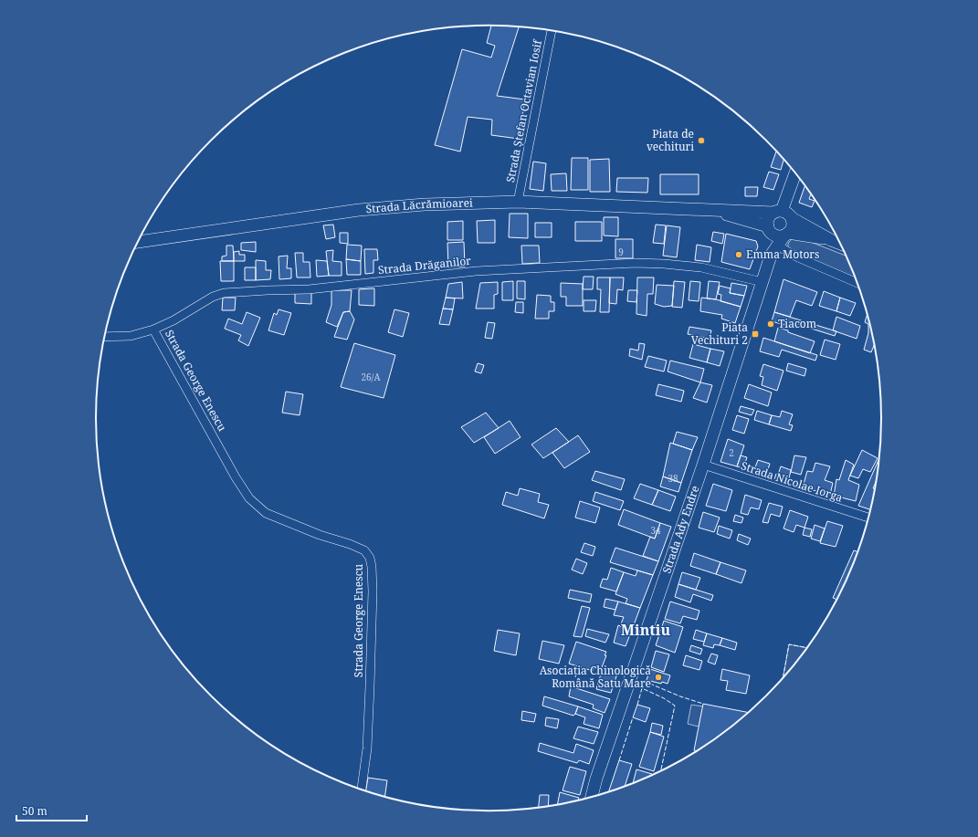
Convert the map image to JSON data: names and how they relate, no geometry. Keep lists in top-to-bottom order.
{
  "streets": {
    "main road": ["Strada Lăcrămioarei", "Strada Ady Endre"],
    "street": [
      "Strada Ștefan Octavian Iosif",
      "Strada Drăganilor",
      "Strada George Enescu",
      "Strada Nicolae Iorga"
    ]
  },
  "crossings": [
    ["Strada Ștefan Octavian Iosif", "Strada Lăcrămioarei"],
    ["Strada Lăcrămioarei", "Strada Ady Endre"],
    ["Strada Drăganilor", "Strada George Enescu"],
    ["Strada Drăganilor", "Strada Ady Endre"],
    ["Strada Nicolae Iorga", "Strada Ady Endre"]
  ],
  "districts": ["Mintiu"],
  "places": {
    "other": [
      "Piata de vechituri",
      "Emma Motors",
      "Tiacom",
      "Asociația Chinologică Română Satu Mare"
    ],
    "transit": ["Piata Vechituri 2"]
  },
  "house_numbers": [
    "9",
    "26/A",
    "2",
    "38",
    "34"
  ],
  "scale_bar": "50 m"
}
